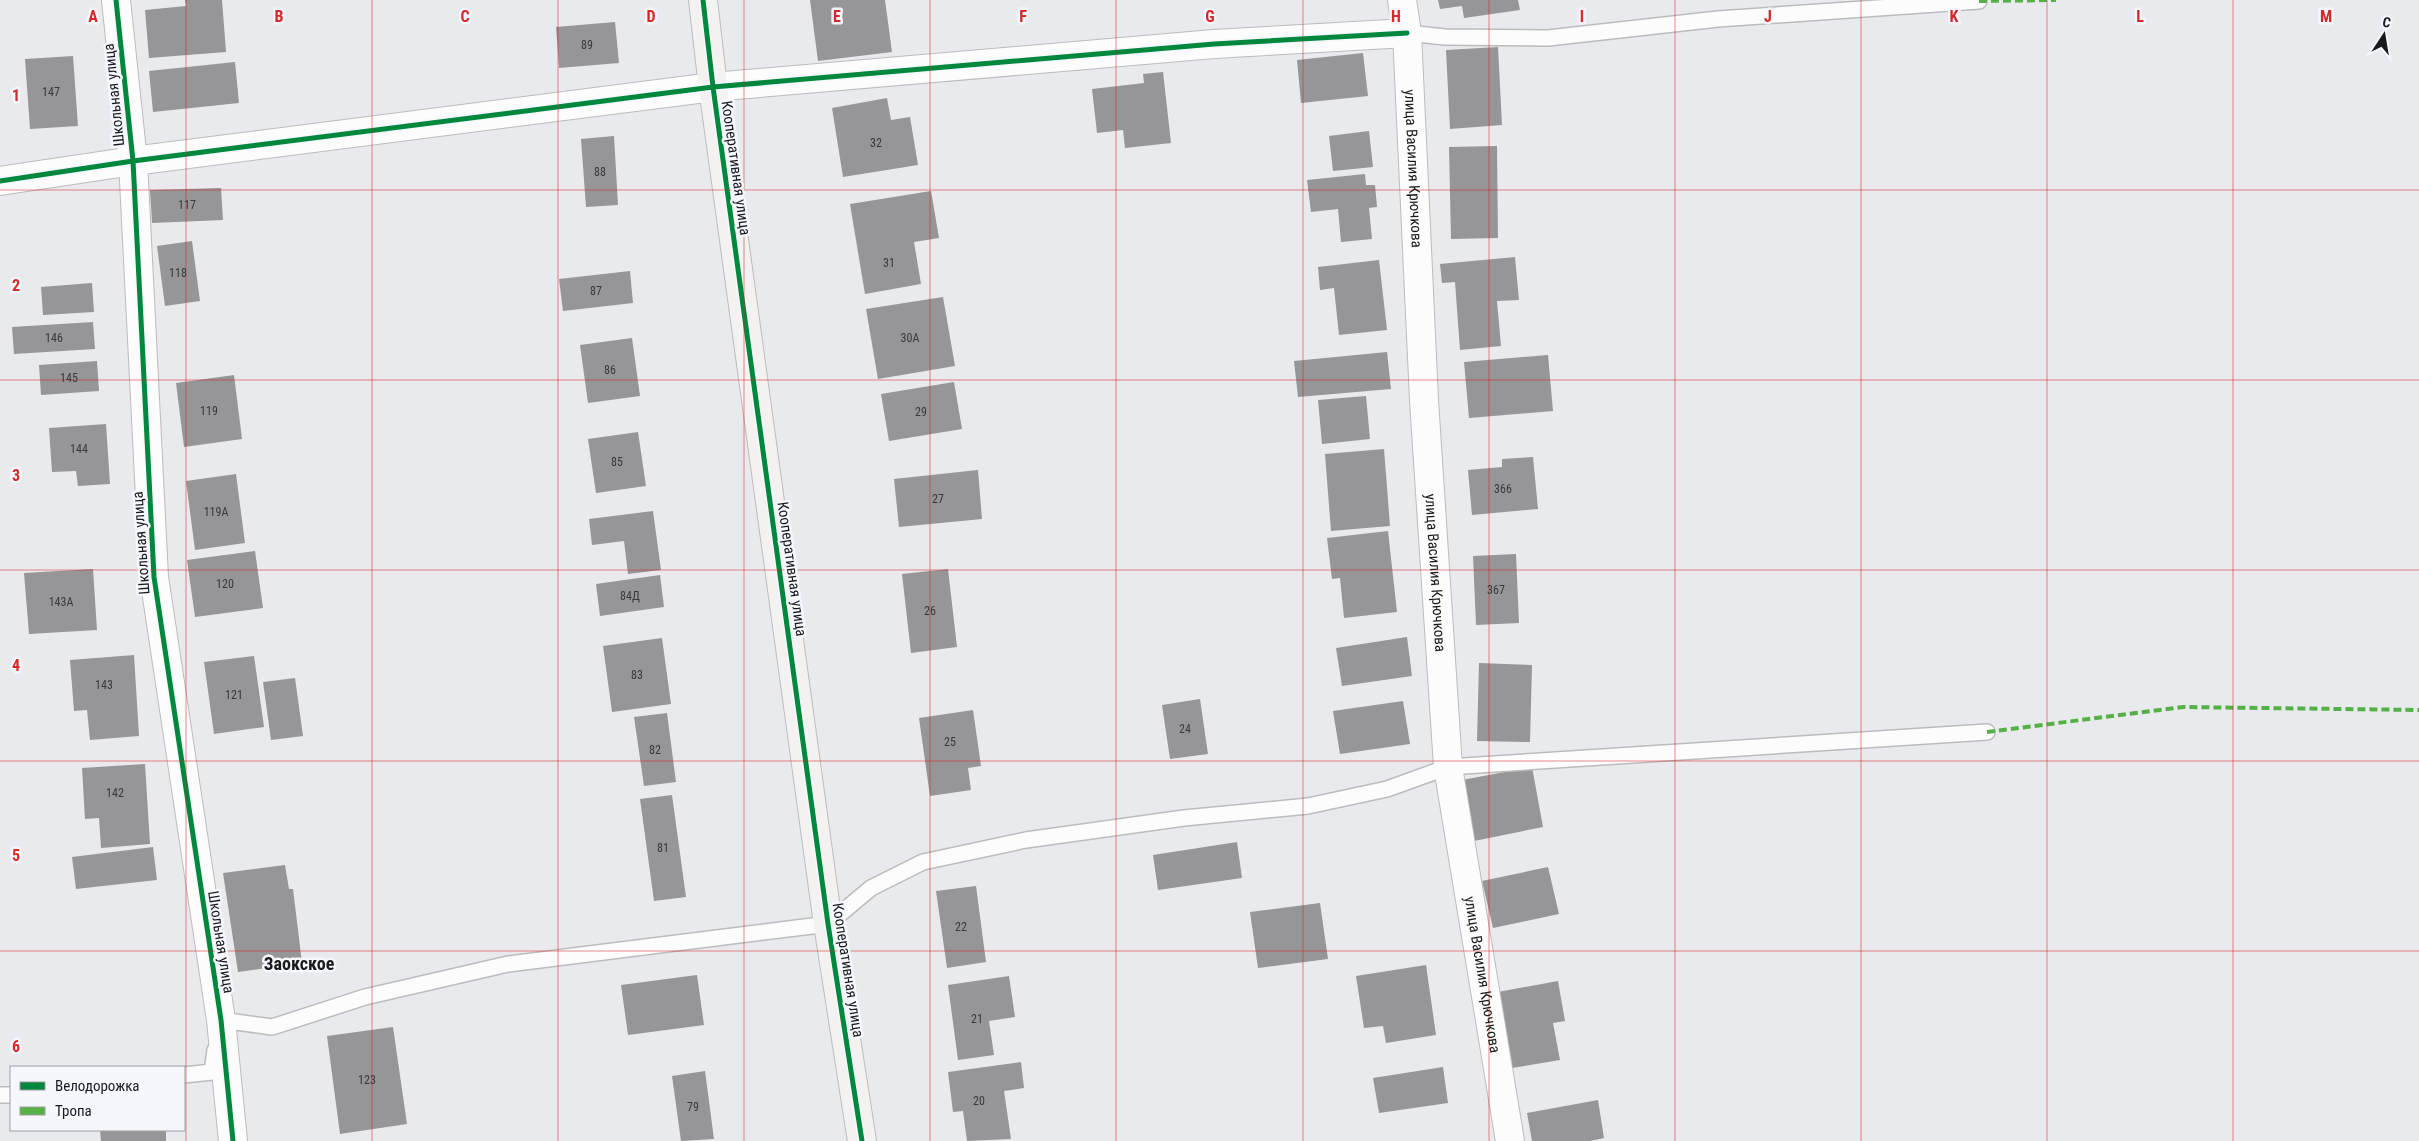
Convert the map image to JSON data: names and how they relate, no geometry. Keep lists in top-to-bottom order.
{
  "streets": {
    "street": ["Школьная улица", "Кооперативная улица", "улица Василия Крючкова"]
  },
  "districts": ["Заокское"],
  "house_numbers": [
    "89",
    "147",
    "32",
    "88",
    "117",
    "31",
    "118",
    "87",
    "146",
    "30А",
    "86",
    "145",
    "119",
    "29",
    "144",
    "85",
    "366",
    "27",
    "119А",
    "120",
    "367",
    "84Д",
    "143А",
    "26",
    "83",
    "143",
    "121",
    "24",
    "25",
    "82",
    "142",
    "81",
    "22",
    "21",
    "123",
    "20",
    "79"
  ],
  "legend": ["Велодорожка", "Тропа"],
  "north": "top",
  "grid": {
    "columns": [
      "A",
      "B",
      "C",
      "D",
      "E",
      "F",
      "G",
      "H",
      "I",
      "J",
      "K",
      "L",
      "M"
    ],
    "rows": [
      "1",
      "2",
      "3",
      "4",
      "5",
      "6"
    ]
  }
}
